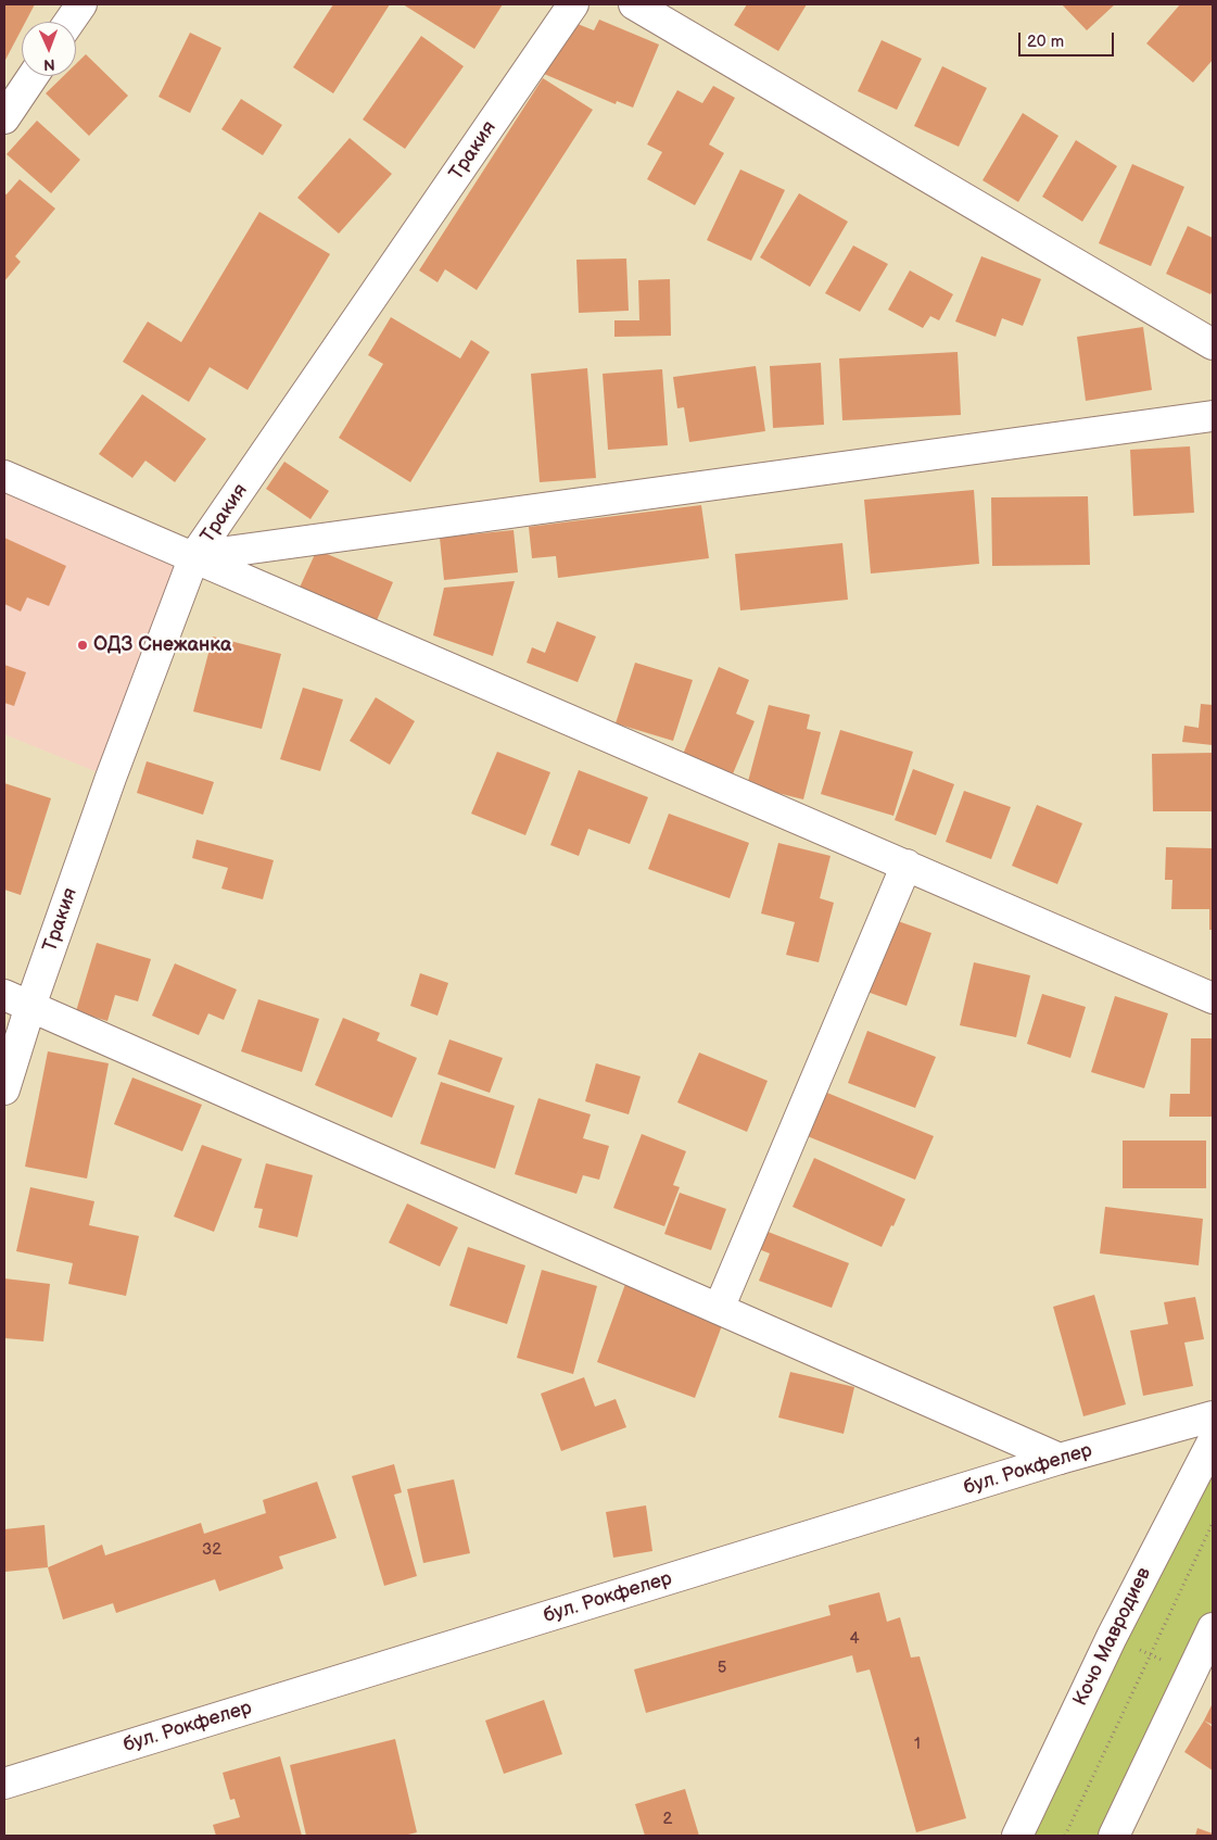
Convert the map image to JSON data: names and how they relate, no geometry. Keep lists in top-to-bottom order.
{
  "streets": {
    "street": ["Тракия", "бул. Рокфелер", "Кочо Мавродиев"]
  },
  "places": ["ОДЗ Снежанка"],
  "house_numbers": [
    "32",
    "4",
    "5",
    "1",
    "2"
  ],
  "scale_bar": "20 m",
  "north": "bottom"
}
